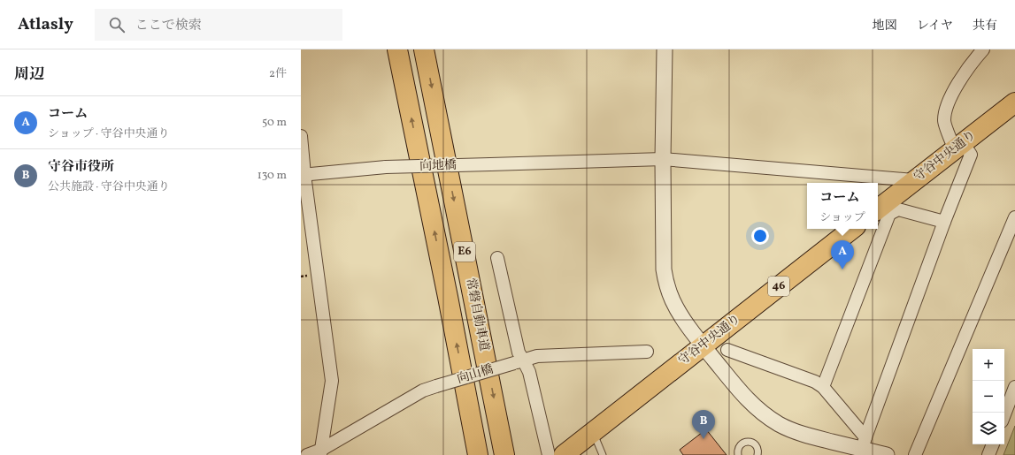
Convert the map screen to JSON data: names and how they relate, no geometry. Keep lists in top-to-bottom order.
{
  "streets": {
    "main road": [
      "守谷中央通り",
      "E6",
      "46",
      "常磐自動車道"
    ],
    "street": ["向地橋", "向山橋"]
  },
  "crossings": [
    ["守谷中央通り", "向地橋"]
  ],
  "page": {
    "header": "Atlasly",
    "search": "ここで検索",
    "nav": ["地図", "レイヤ", "共有"],
    "heading": ["周辺", "2件"],
    "list": [
      {
        "mark": "A",
        "name": "コーム",
        "note": "ショップ · 守谷中央通り",
        "value": "50 m"
      },
      {
        "mark": "B",
        "name": "守谷市役所",
        "note": "公共施設 · 守谷中央通り",
        "value": "130 m"
      }
    ],
    "popup": ["コーム", "ショップ"],
    "pins": ["A", "B"],
    "map_buttons": ["+", "−"]
  }
}
